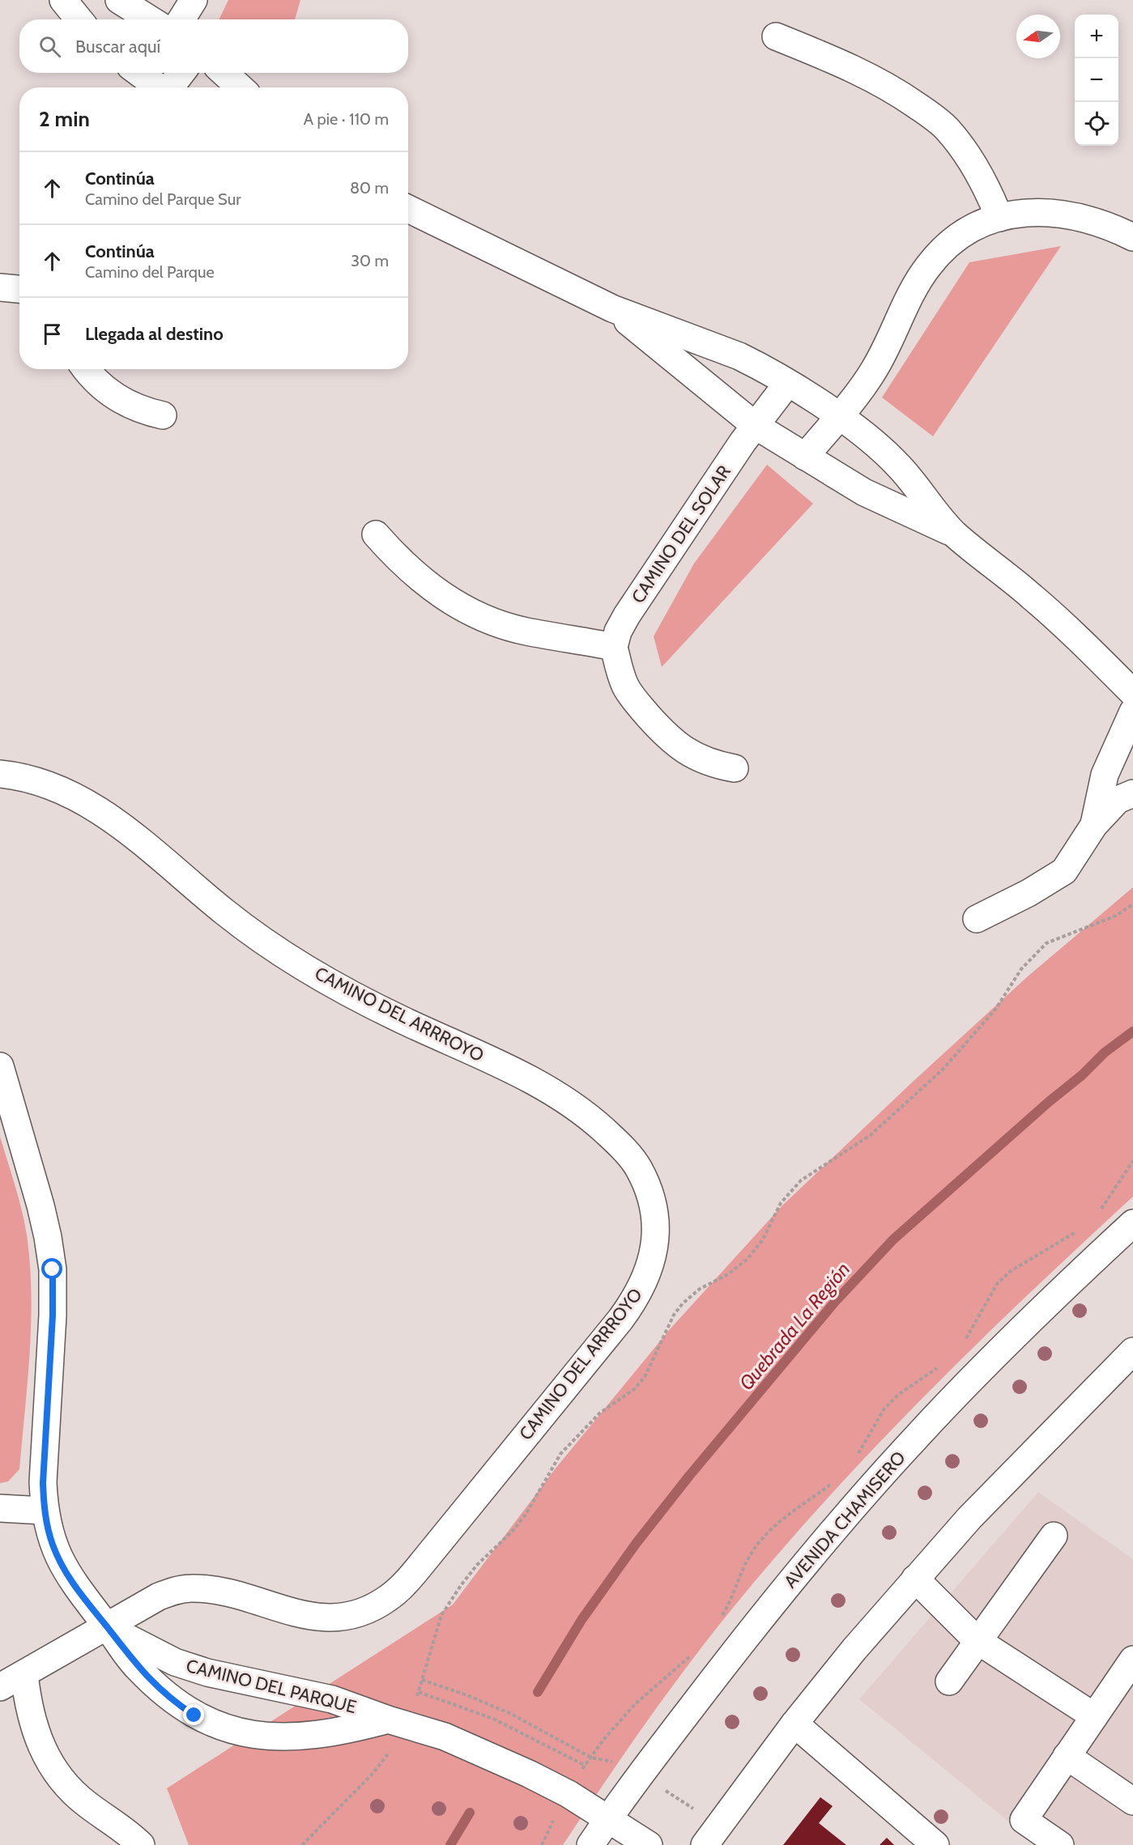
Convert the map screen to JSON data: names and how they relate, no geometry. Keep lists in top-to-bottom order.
{
  "streets": {
    "street": [
      "CAMINO DEL SOLAR",
      "CAMINO DEL ARRROYO",
      "AVENIDA CHAMISERO",
      "CAMINO DEL PARQUE"
    ]
  },
  "crossings": [
    ["CAMINO DEL ARRROYO", "CAMINO DEL PARQUE"],
    ["AVENIDA CHAMISERO", "CAMINO DEL PARQUE"]
  ],
  "water": ["Quebrada La Región"],
  "north": "left",
  "page": {
    "map_buttons": ["+", "−"],
    "search": "Buscar aquí",
    "heading": ["2 min", "A pie · 110 m"],
    "list": [
      ["Continúa", "Camino del Parque Sur", "80 m"],
      ["Continúa", "Camino del Parque", "30 m"],
      "Llegada al destino"
    ]
  }
}
